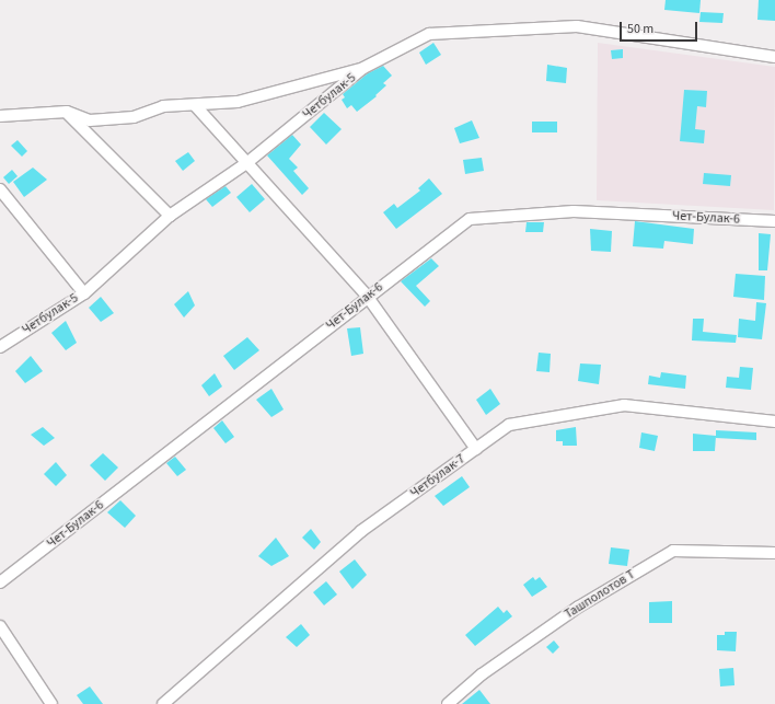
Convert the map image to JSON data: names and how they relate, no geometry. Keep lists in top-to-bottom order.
{
  "streets": {
    "street": [
      "Четбулак-5",
      "Чет-Булак-6",
      "Четбулак-7",
      "Ташполотов Т"
    ]
  },
  "scale_bar": "50 m"
}
